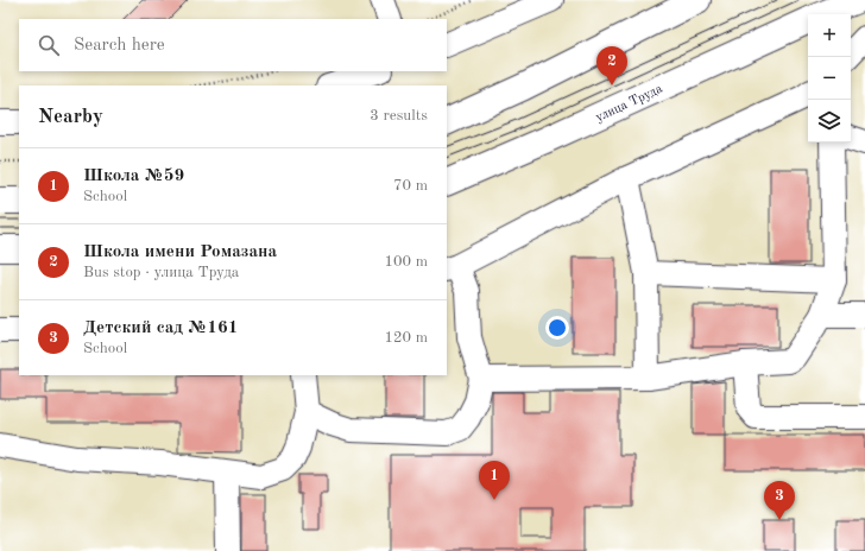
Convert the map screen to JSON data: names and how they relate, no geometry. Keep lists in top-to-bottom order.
{
  "streets": {
    "main road": ["улица Труда"]
  },
  "page": {
    "map_buttons": ["+", "−"],
    "search": "Search here",
    "pins": ["2", "1", "3"],
    "heading": ["Nearby", "3 results"],
    "list": [
      {
        "mark": "1",
        "name": "Школа №59",
        "note": "School",
        "value": "70 m"
      },
      {
        "mark": "2",
        "name": "Школа имени Ромазана",
        "note": "Bus stop · улица Труда",
        "value": "100 m"
      },
      {
        "mark": "3",
        "name": "Детский сад №161",
        "note": "School",
        "value": "120 m"
      }
    ]
  }
}
